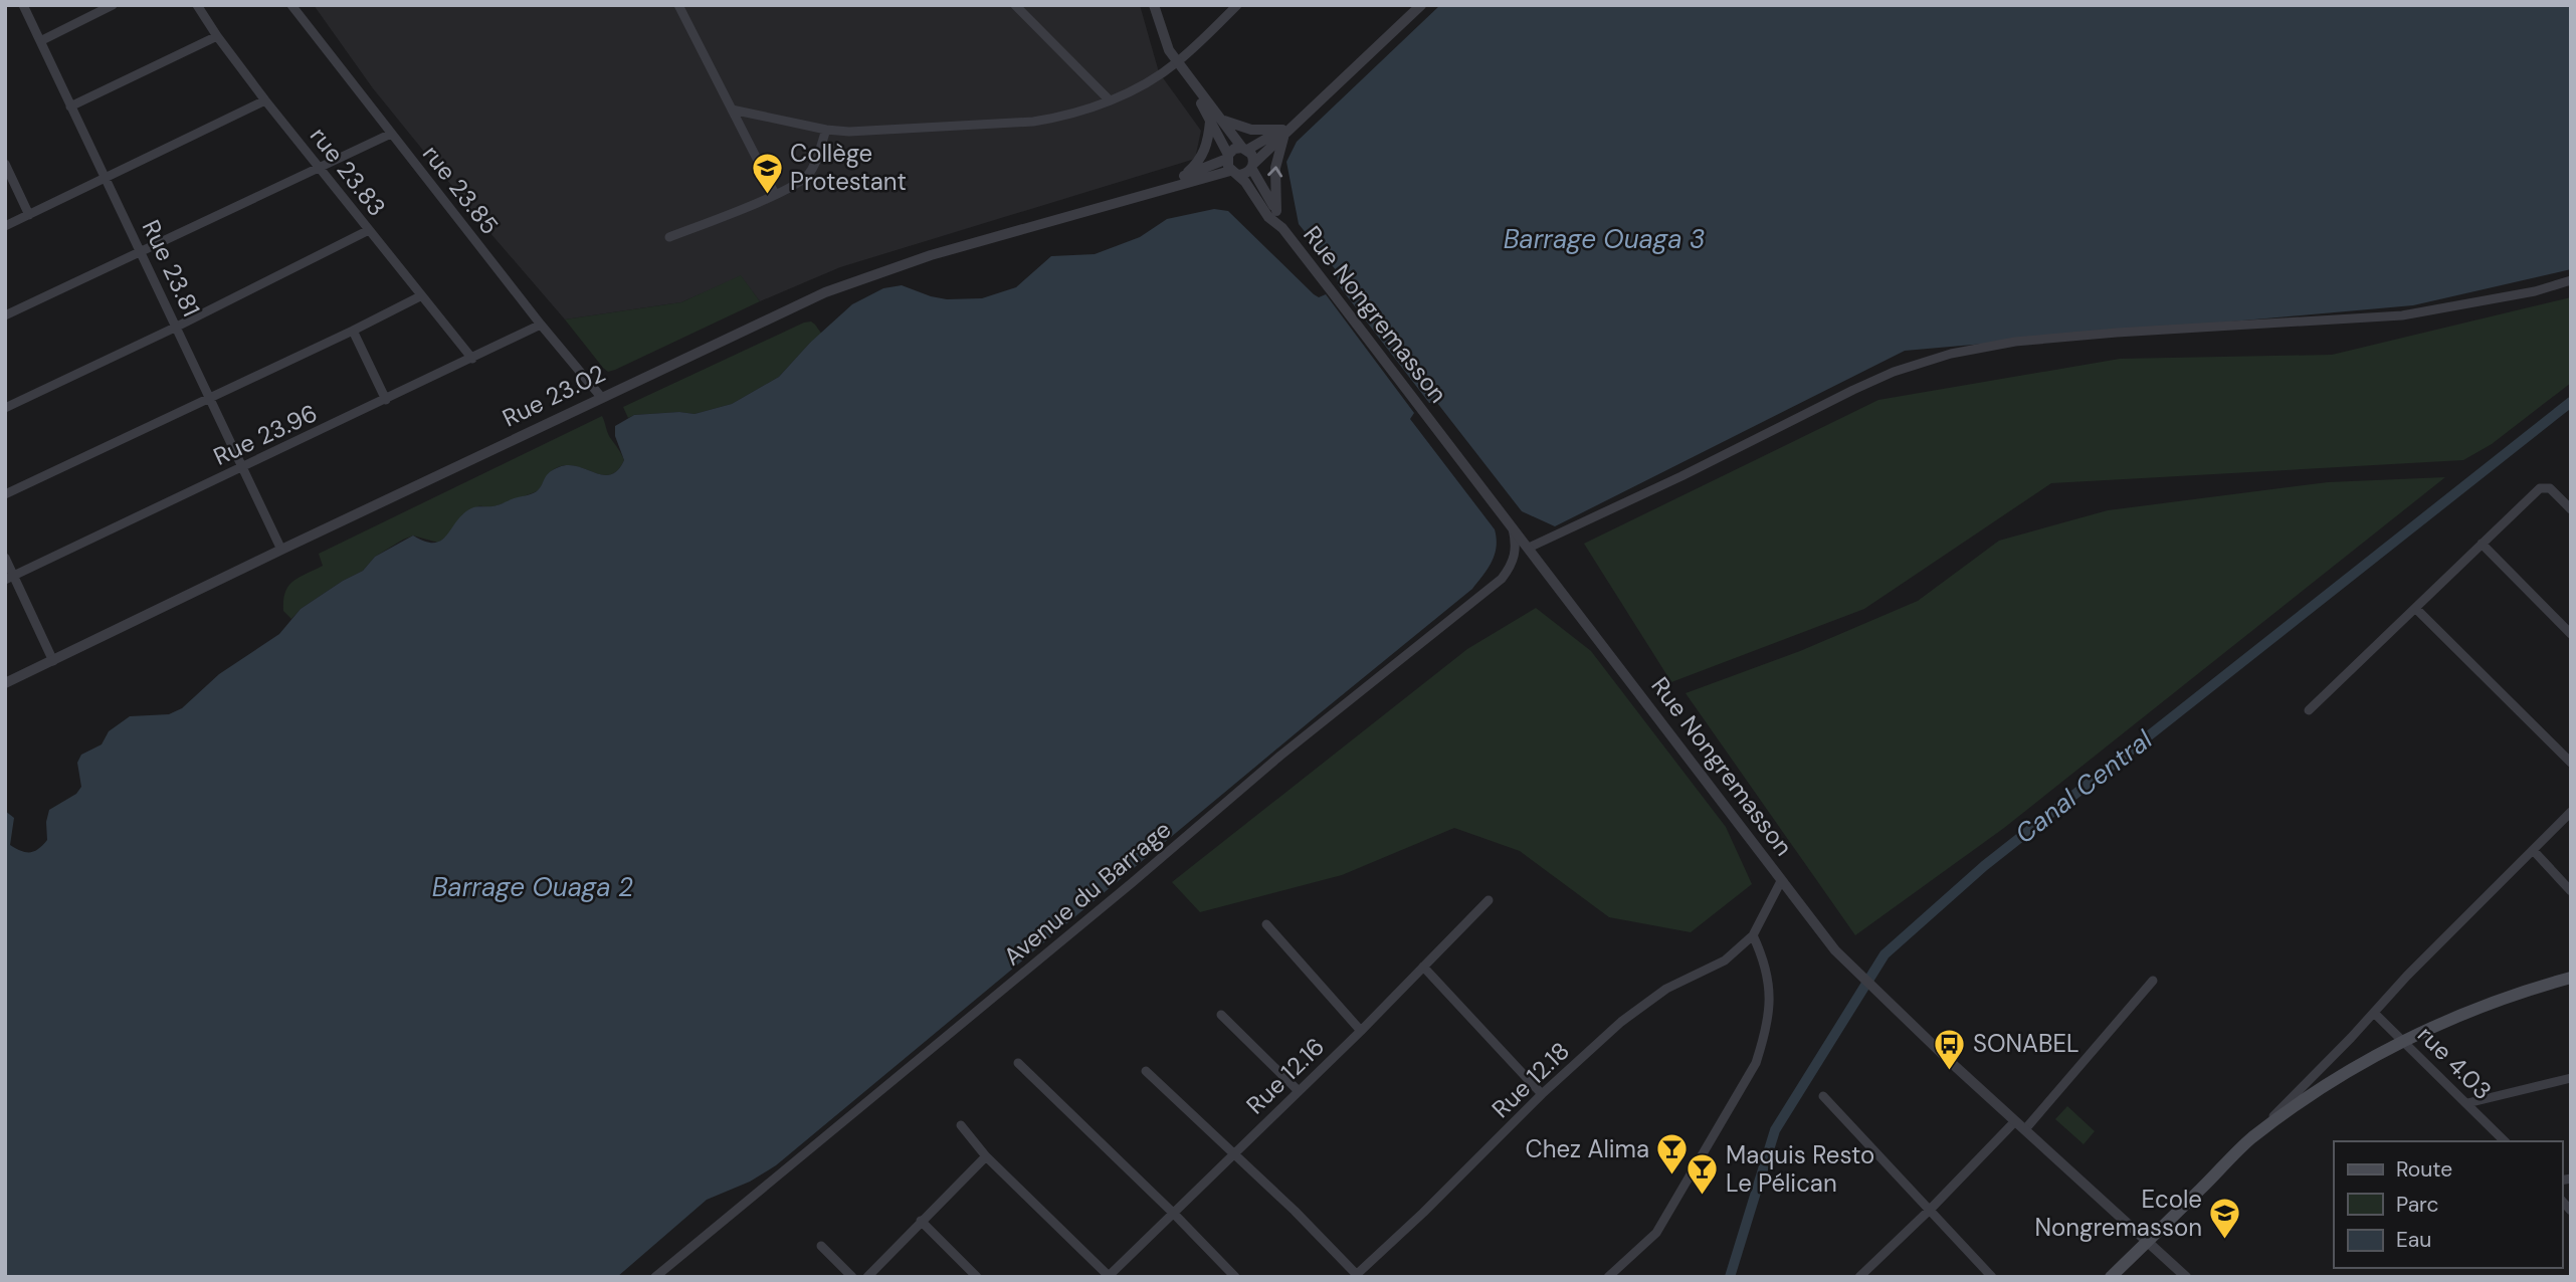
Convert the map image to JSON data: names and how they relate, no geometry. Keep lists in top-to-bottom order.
{
  "streets": {
    "street": [
      "rue 23.83",
      "rue 23.85",
      "Rue 23.81",
      "Rue Nongremasson",
      "Rue 23.02",
      "Rue 23.96",
      "Avenue du Barrage",
      "rue 4.03",
      "Rue 12.16",
      "Rue 12.18"
    ]
  },
  "crossings": [
    ["rue 23.83", "Rue 23.96"],
    ["rue 23.85", "Rue 23.02"],
    ["rue 23.85", "Rue 23.96"],
    ["Rue 23.81", "Rue 23.02"],
    ["Rue 23.81", "Rue 23.96"],
    ["Rue Nongremasson", "Rue 23.02"],
    ["Rue Nongremasson", "Avenue du Barrage"]
  ],
  "water": ["Barrage Ouaga 3", "Canal Central", "Barrage Ouaga 2"],
  "places": {
    "school or university": ["Collège Protestant", "Ecole Nongremasson"],
    "bus stop": ["SONABEL"],
    "bar": ["Chez Alima", "Maquis Resto Le Pélican"]
  },
  "legend": ["Route", "Parc", "Eau"]
}
